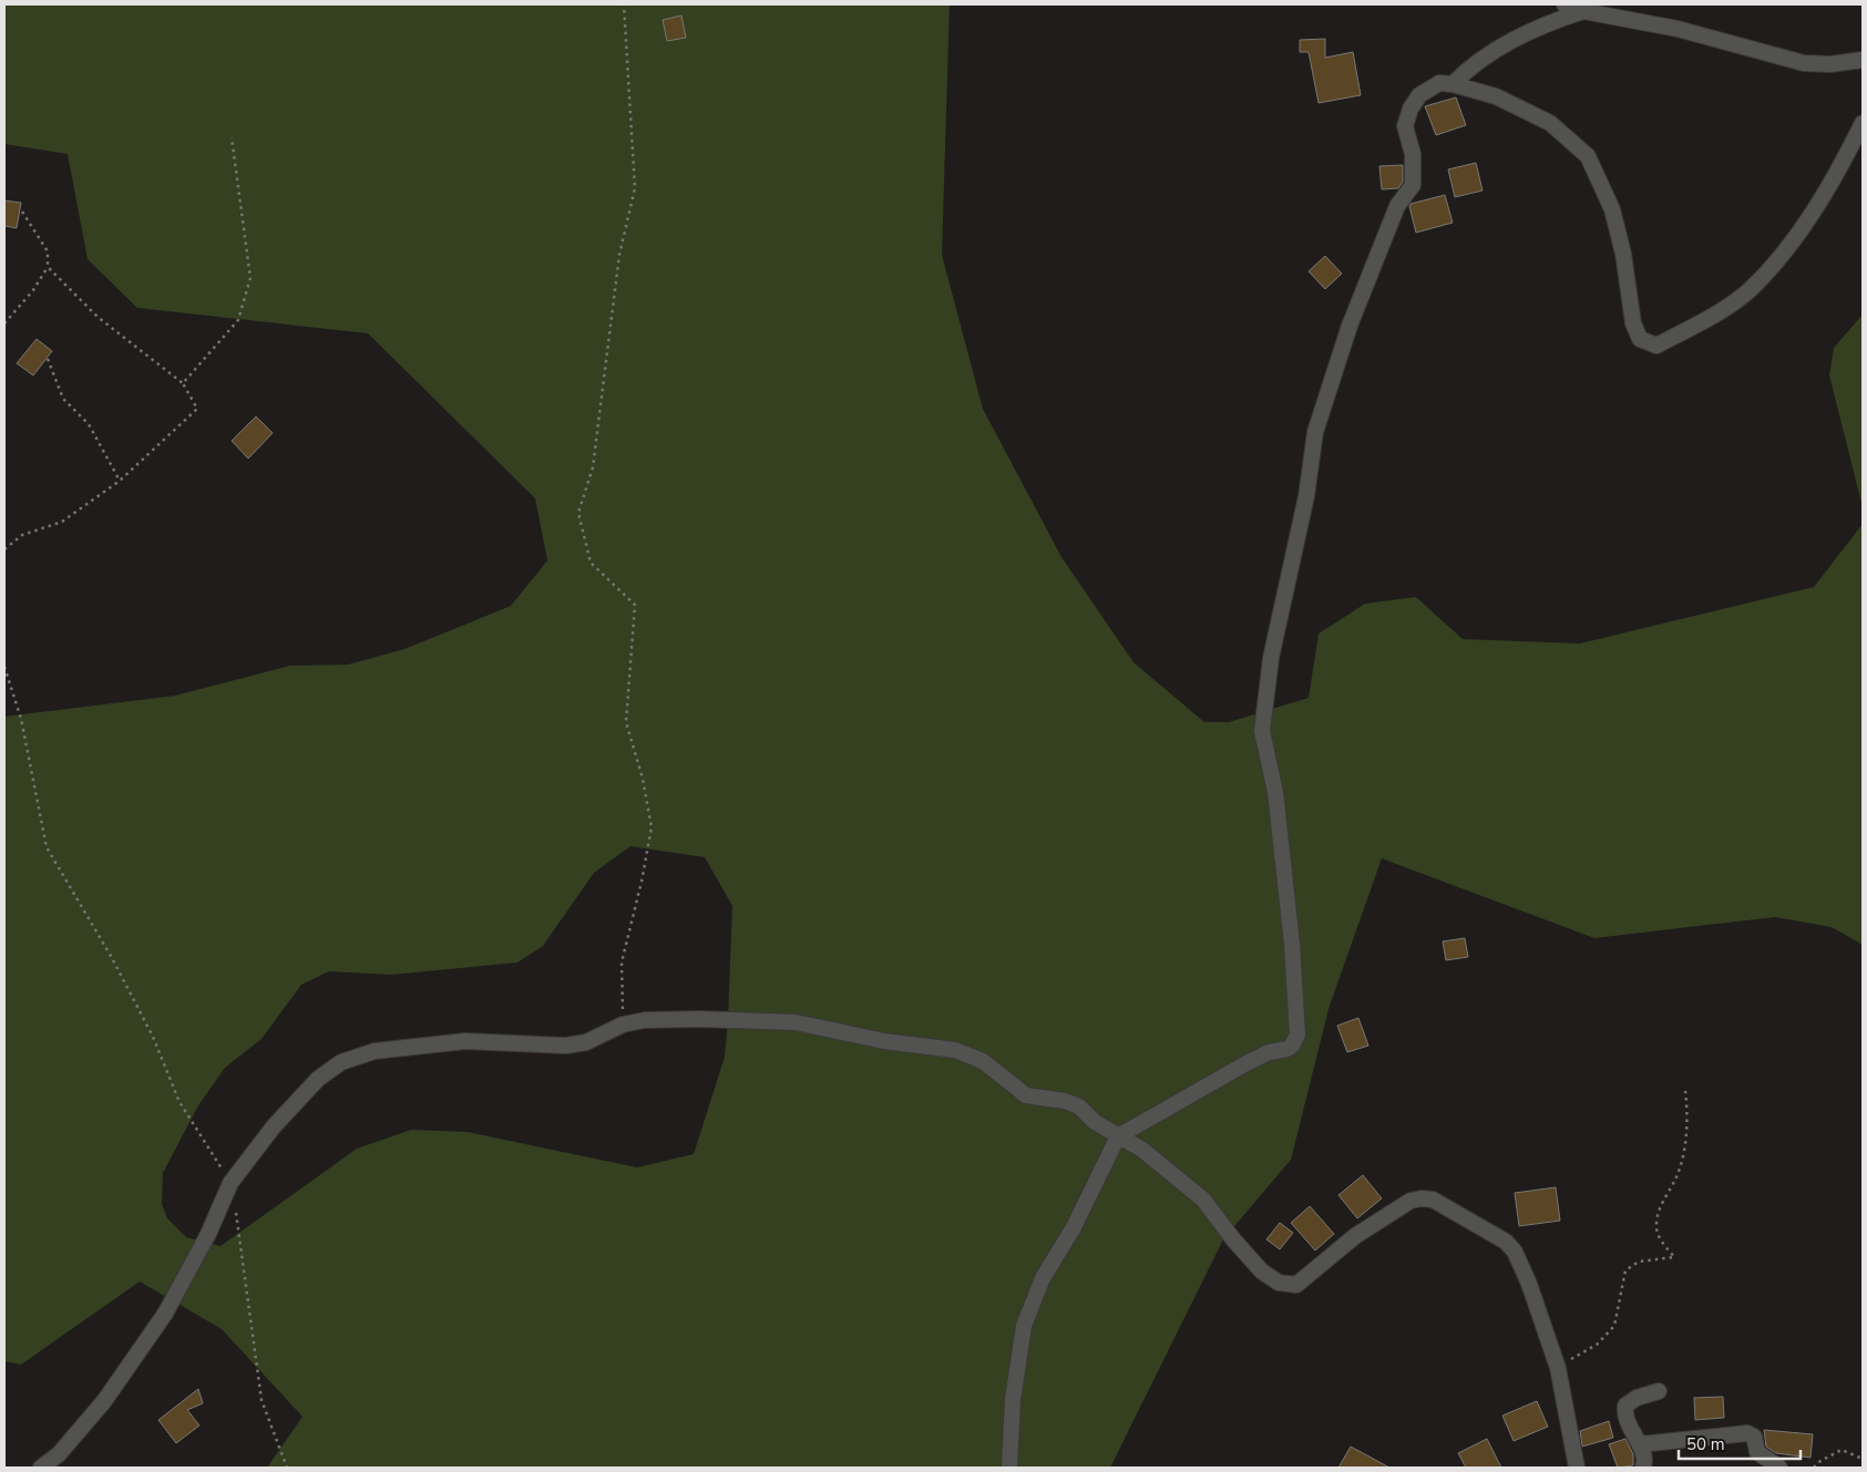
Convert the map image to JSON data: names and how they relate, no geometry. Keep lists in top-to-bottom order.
{
  "scale_bar": "50 m"
}
